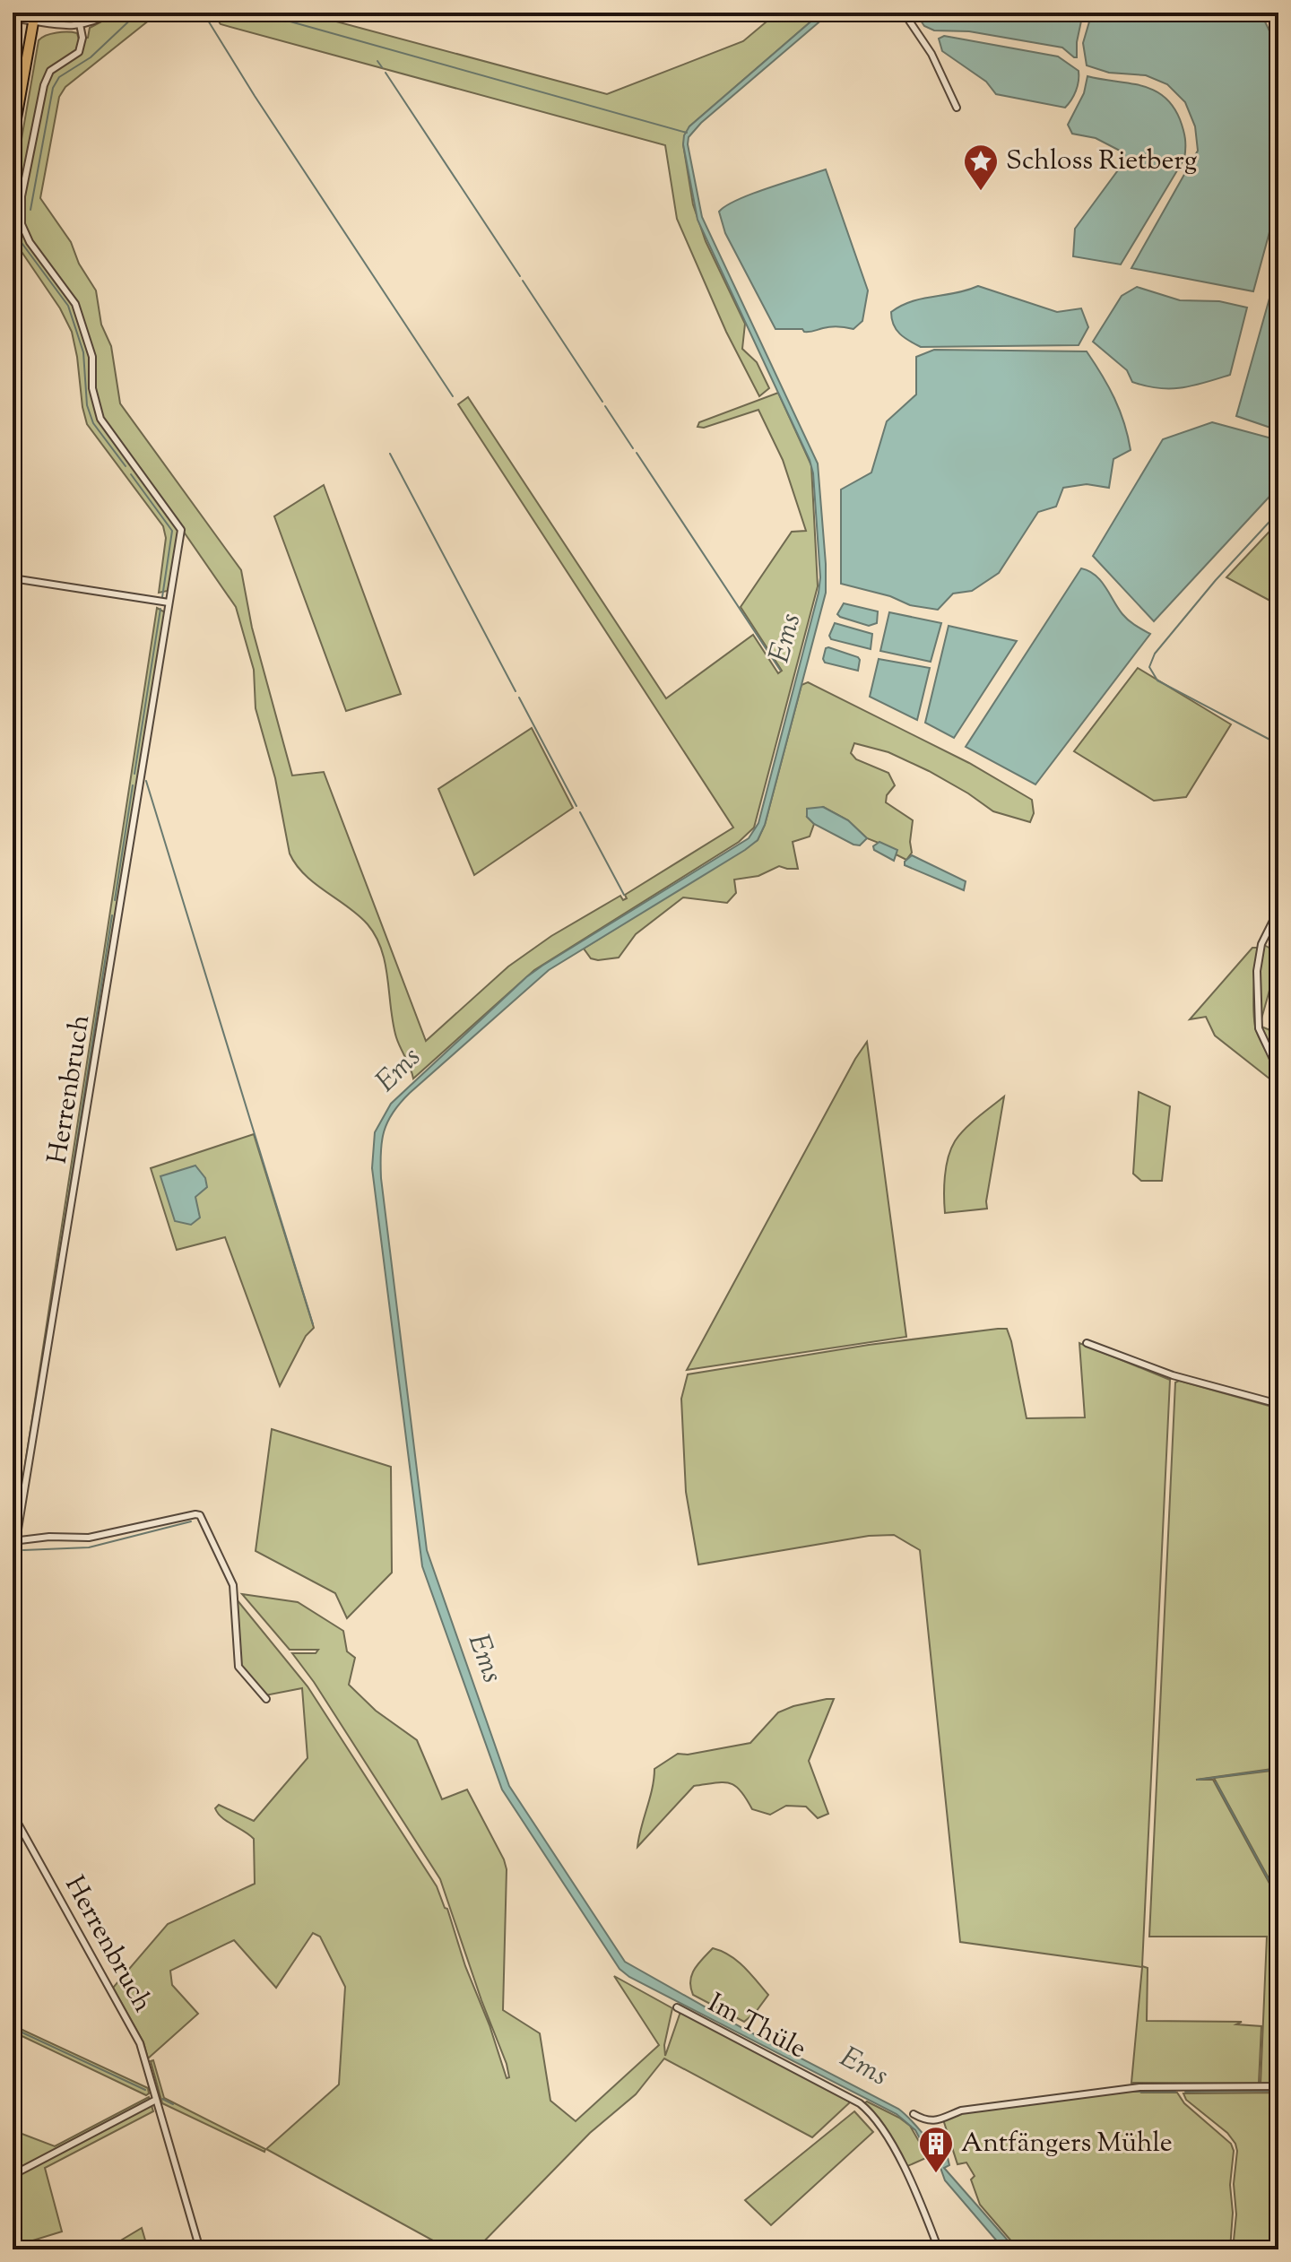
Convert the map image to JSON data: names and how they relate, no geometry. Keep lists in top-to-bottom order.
{
  "streets": {
    "street": ["Herrenbruch", "Im Thüle"]
  },
  "water": ["Ems"],
  "places": {
    "place": ["Schloss Rietberg"],
    "building": ["Antfängers Mühle"]
  }
}
